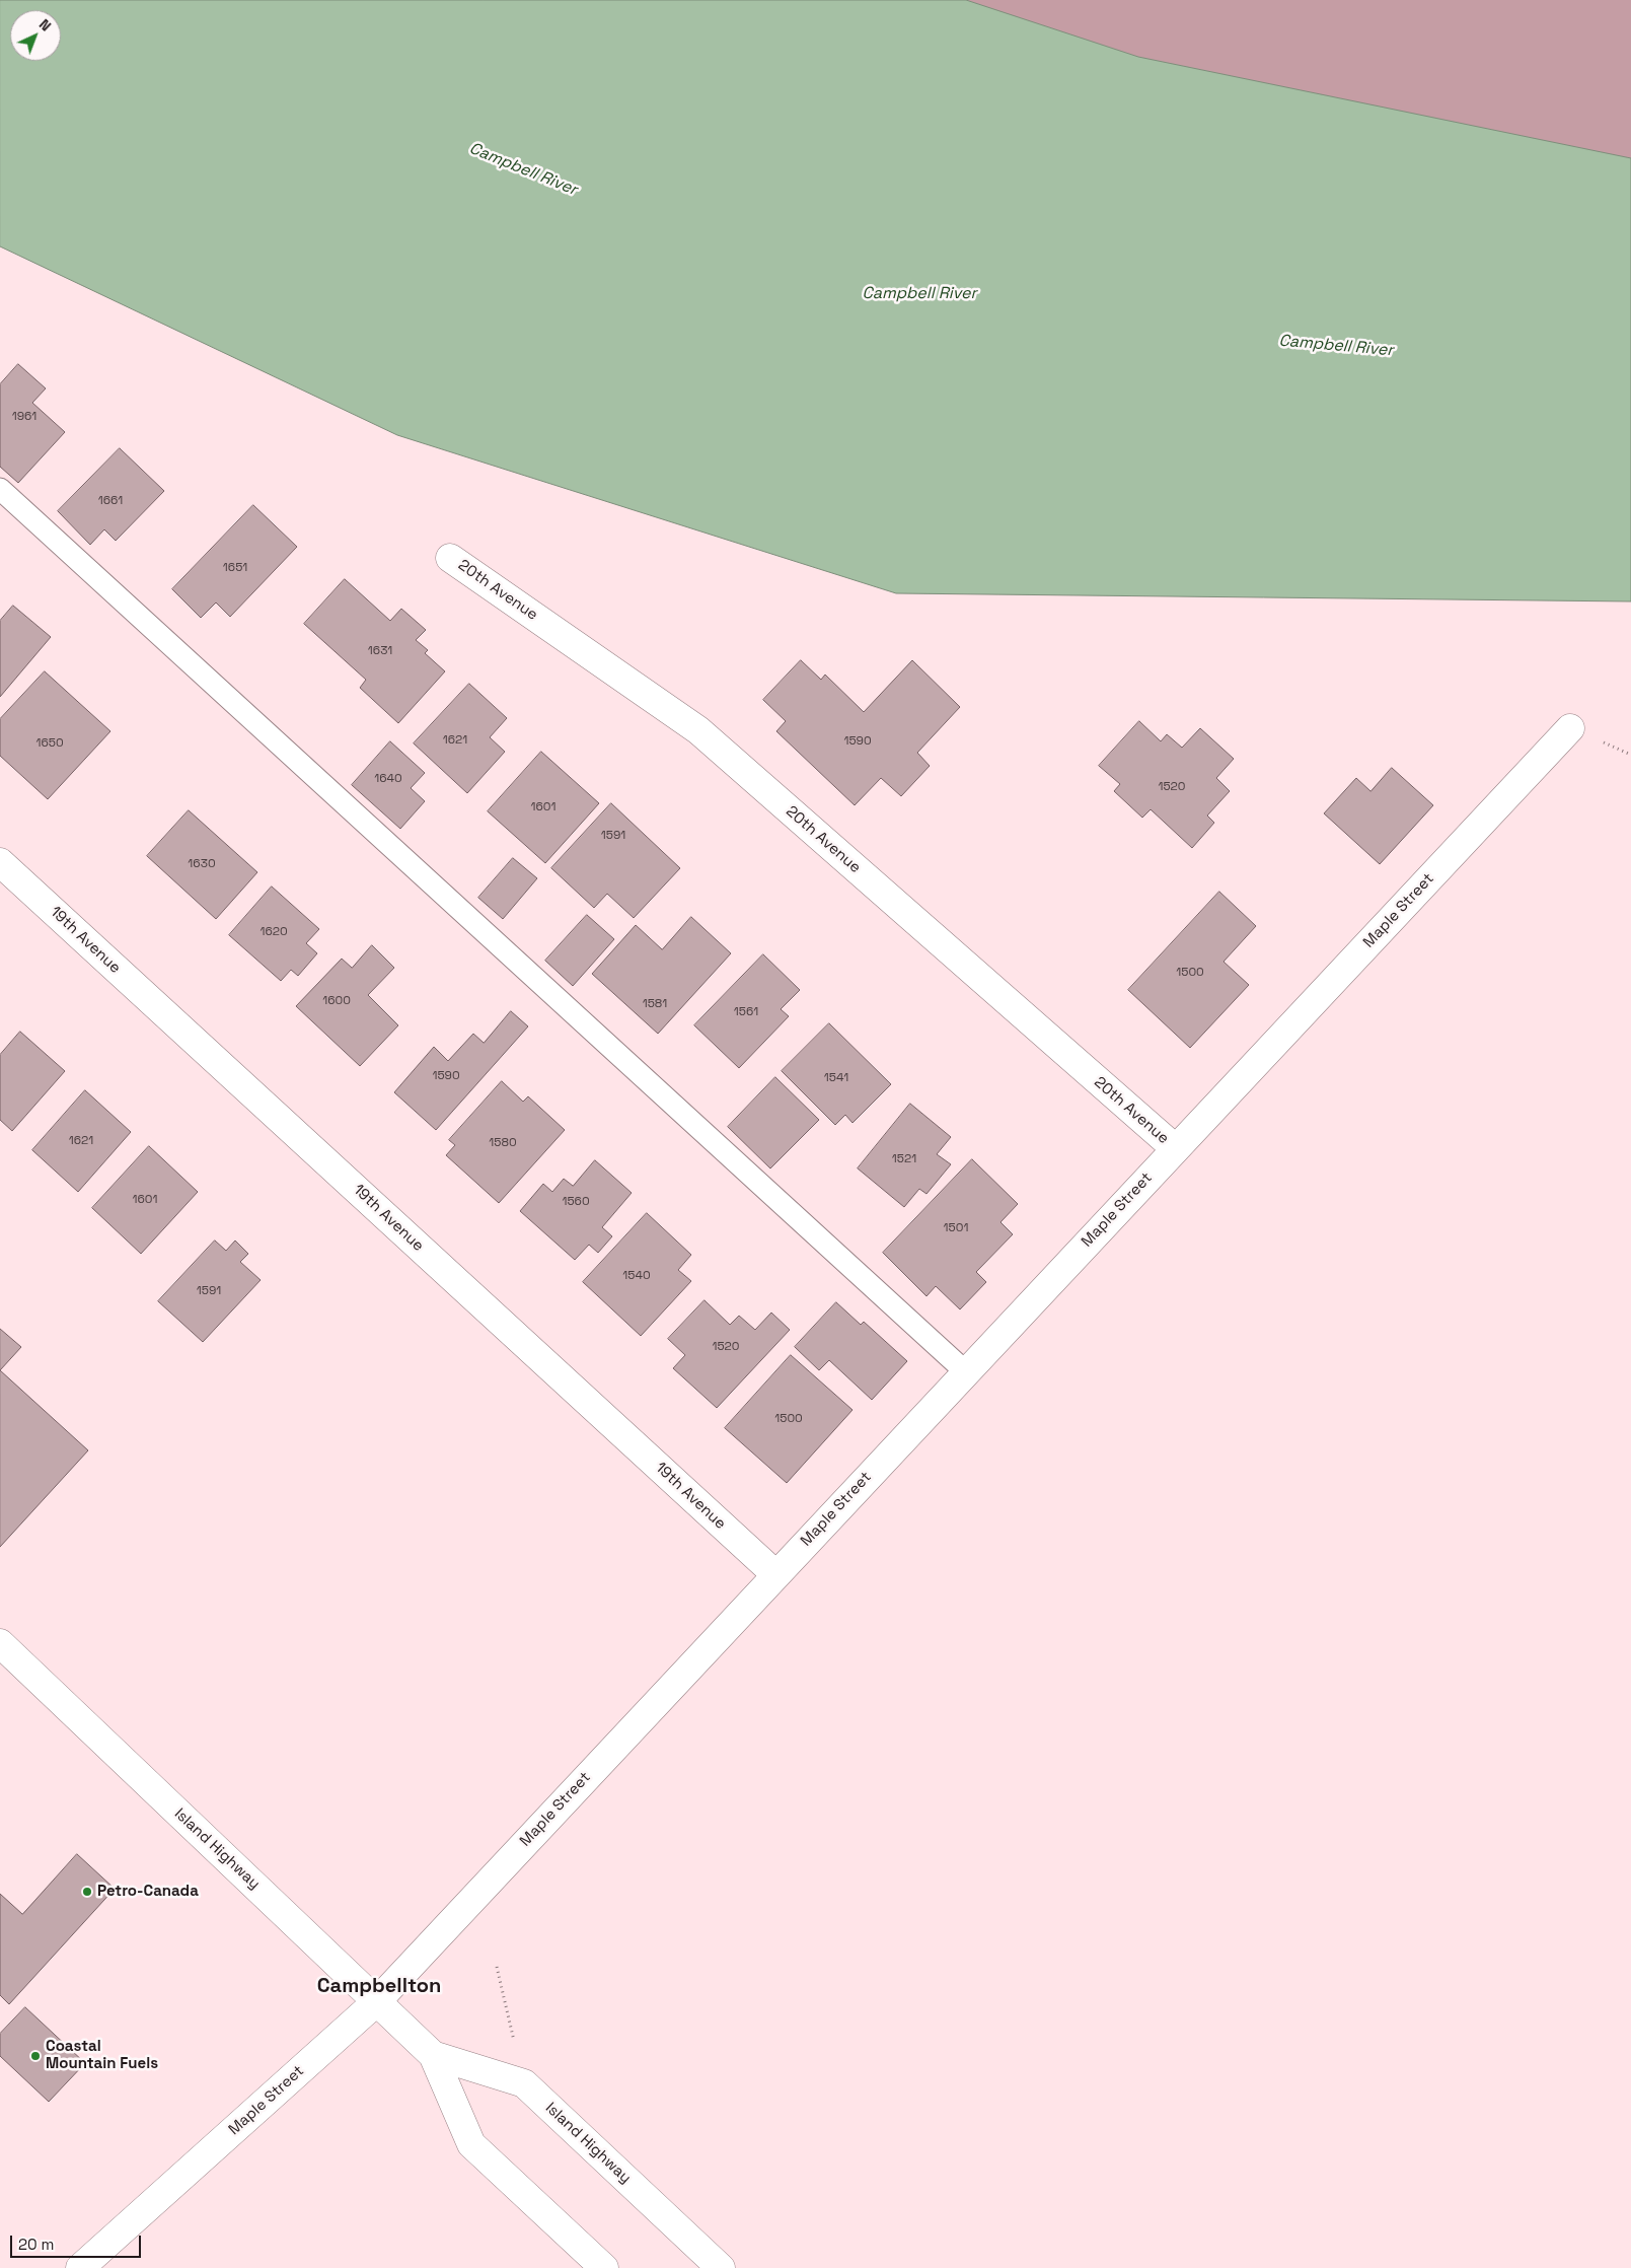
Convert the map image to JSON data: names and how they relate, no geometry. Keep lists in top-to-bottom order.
{
  "streets": {
    "street": [
      "20th Avenue",
      "Maple Street",
      "19th Avenue",
      "Island Highway"
    ]
  },
  "crossings": [
    ["20th Avenue", "Maple Street"],
    ["Maple Street", "19th Avenue"],
    ["Maple Street", "Island Highway"]
  ],
  "districts": ["Campbellton"],
  "water": ["Campbell River"],
  "places": ["Petro-Canada", "Coastal Mountain Fuels"],
  "house_numbers": [
    "1961",
    "1661",
    "1651",
    "1631",
    "1621",
    "1590",
    "1650",
    "1640",
    "1520",
    "1601",
    "1591",
    "1630",
    "1620",
    "1500",
    "1600",
    "1581",
    "1561",
    "1590",
    "1541",
    "1621",
    "1580",
    "1521",
    "1601",
    "1560",
    "1501",
    "1540",
    "1591",
    "1520",
    "1500"
  ],
  "scale_bar": "20 m",
  "north": "top right"
}
